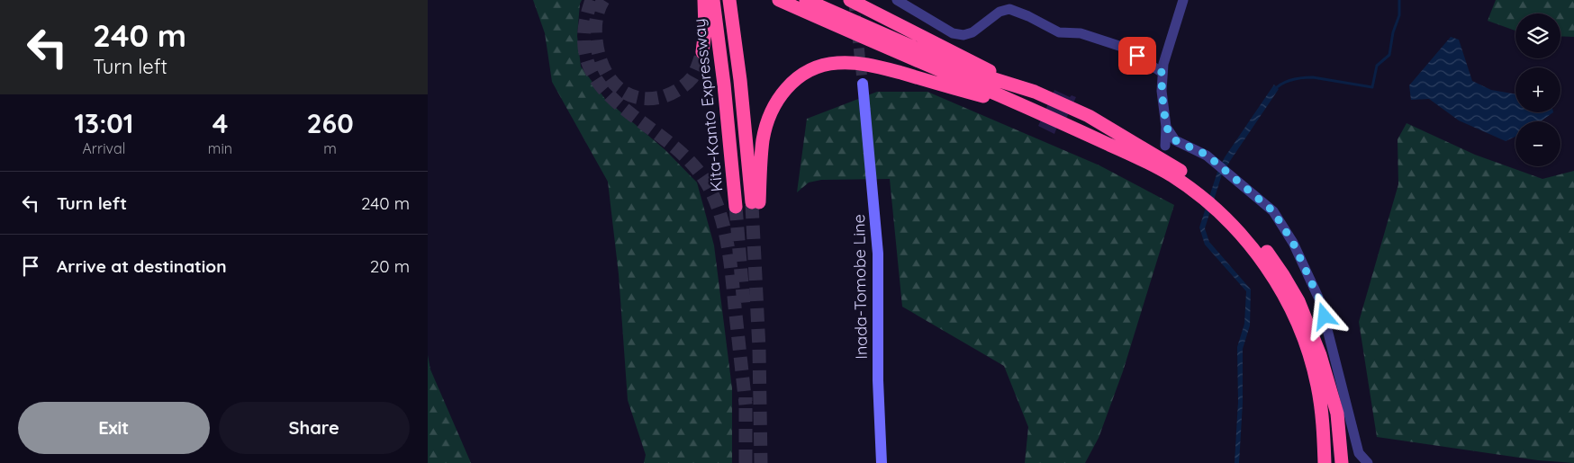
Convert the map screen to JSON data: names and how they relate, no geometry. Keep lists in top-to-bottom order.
{
  "streets": {
    "highway": ["Kita-Kanto Expressway"],
    "main road": ["Inada-Tomobe Line"]
  },
  "page": {
    "turn": ["240 m", "Turn left"],
    "map_buttons": ["+", "−"],
    "eta": [
      "13:01",
      "Arrival",
      "4",
      "min",
      "260",
      "m"
    ],
    "list": [
      {
        "name": "Turn left",
        "value": "240 m"
      },
      {
        "name": "Arrive at destination",
        "value": "20 m"
      }
    ],
    "buttons": ["Exit", "Share"]
  }
}
